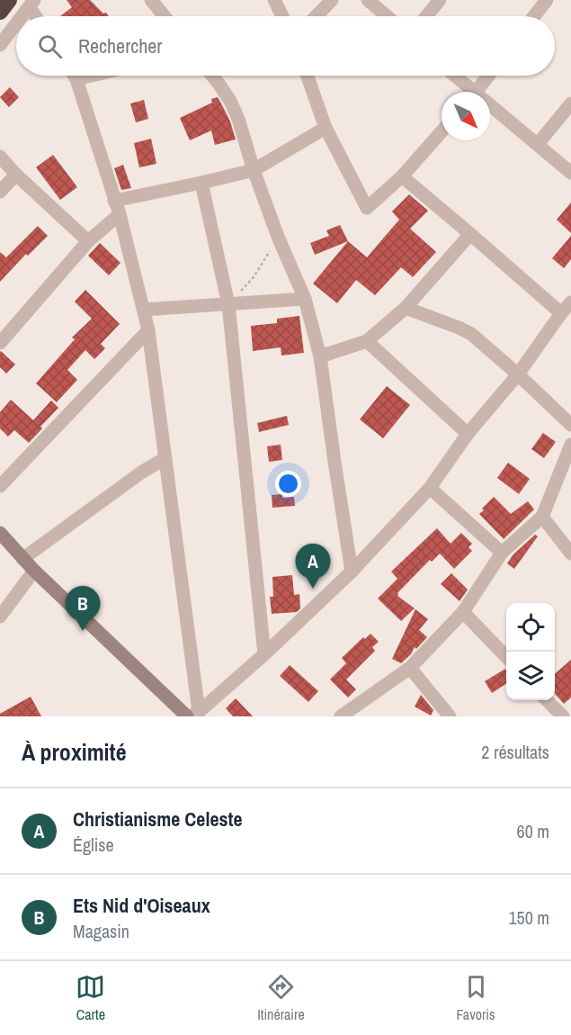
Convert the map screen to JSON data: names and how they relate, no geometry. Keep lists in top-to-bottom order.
{
  "north": "bottom right",
  "page": {
    "search": "Rechercher",
    "pins": ["A", "B"],
    "heading": ["À proximité", "2 résultats"],
    "list": [
      {
        "mark": "A",
        "name": "Christianisme Celeste",
        "note": "Église",
        "value": "60 m"
      },
      {
        "mark": "B",
        "name": "Ets Nid d'Oiseaux",
        "note": "Magasin",
        "value": "150 m"
      }
    ],
    "nav": ["Carte", "Itinéraire", "Favoris"]
  }
}
